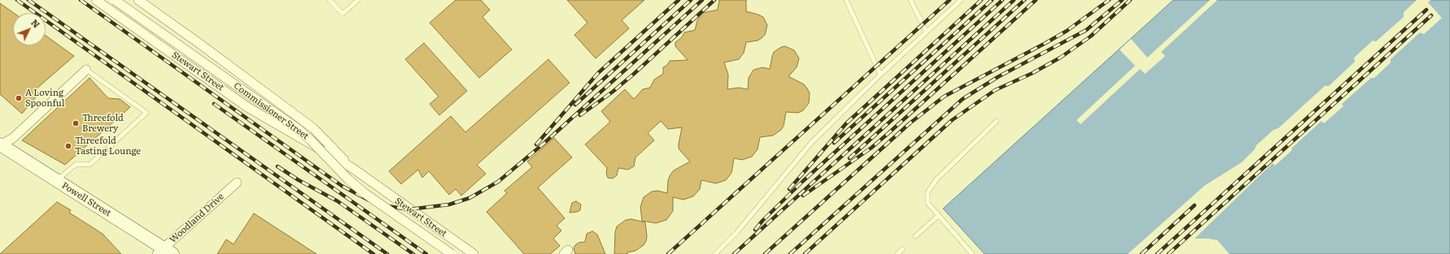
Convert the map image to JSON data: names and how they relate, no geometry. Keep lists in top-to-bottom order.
{
  "streets": {
    "main road": ["Powell Street"],
    "street": ["Stewart Street", "Commissioner Street", "Woodland Drive"]
  },
  "crossings": [
    ["Powell Street", "Woodland Drive"]
  ],
  "places": ["A Loving Spoonful", "Threefold Brewery", "Threefold Tasting Lounge"],
  "north": "top right"
}
